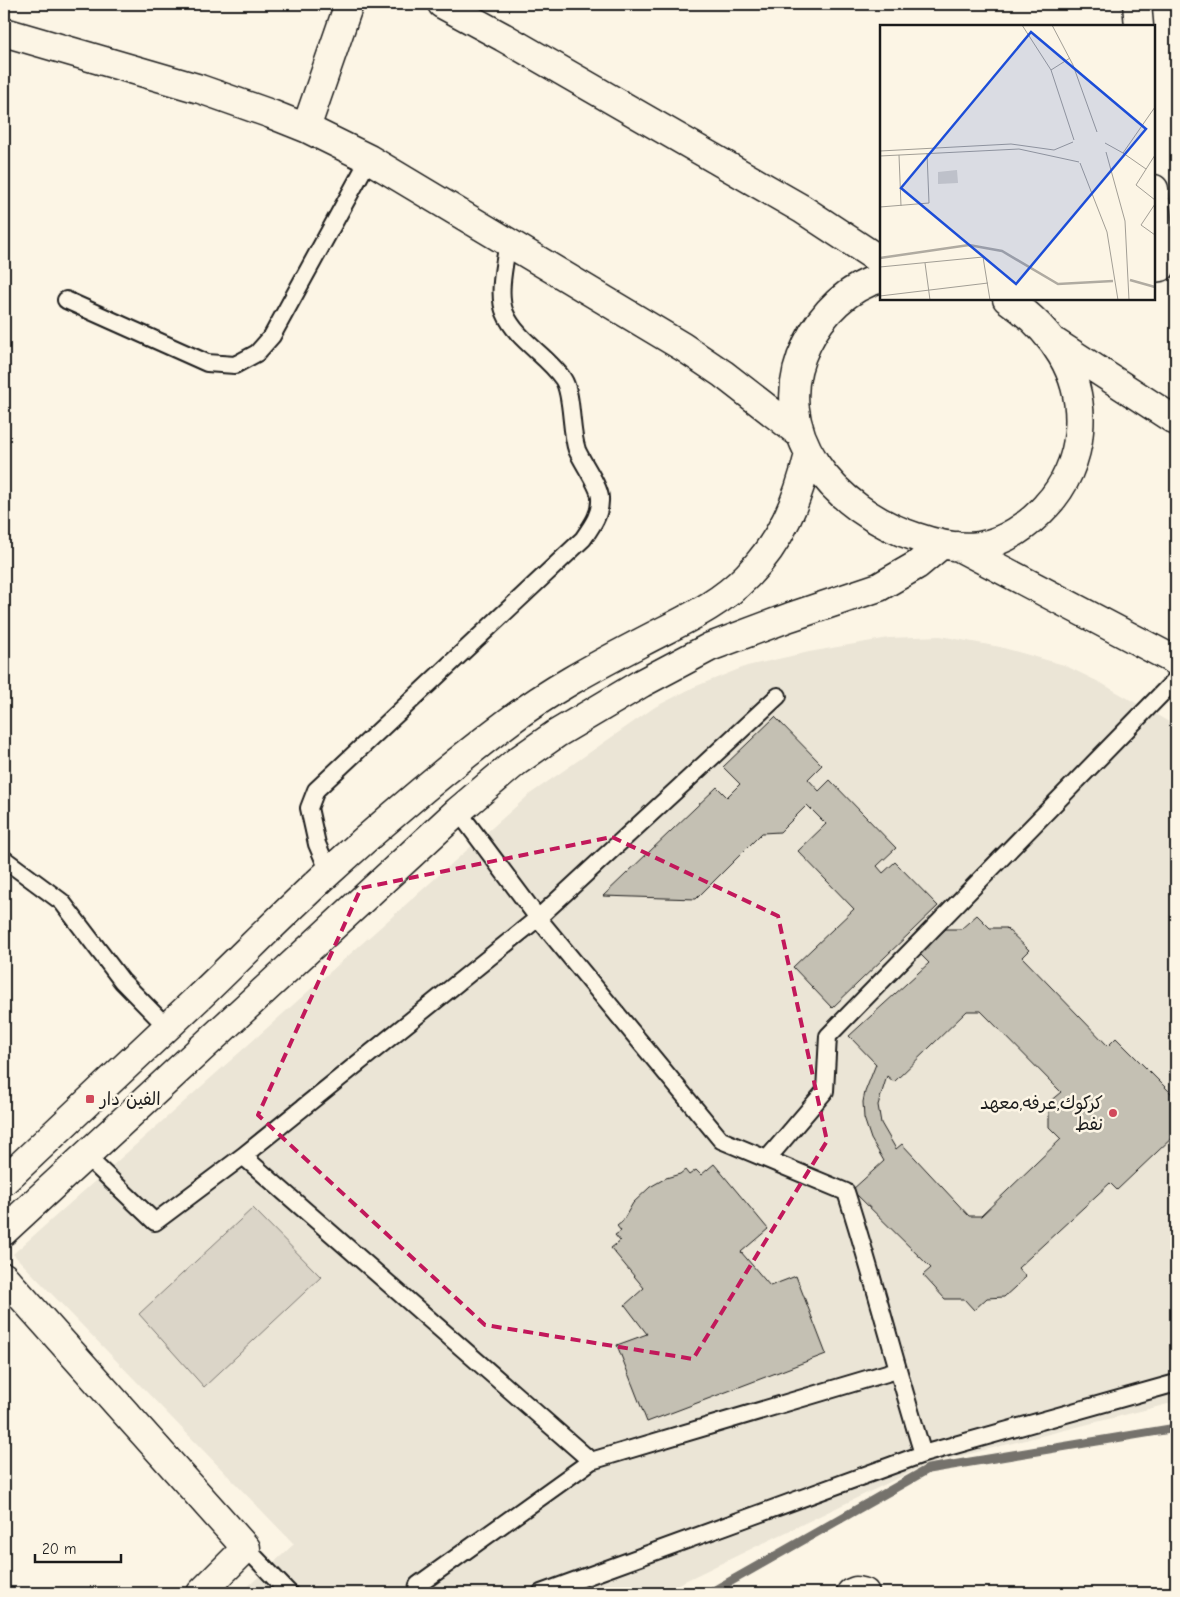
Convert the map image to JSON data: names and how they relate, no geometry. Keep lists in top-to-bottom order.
{
  "places": {
    "transit": ["الفين دار"],
    "other": ["كركوك,عرفه,معهد نفط"]
  },
  "scale_bar": "20 m"
}
